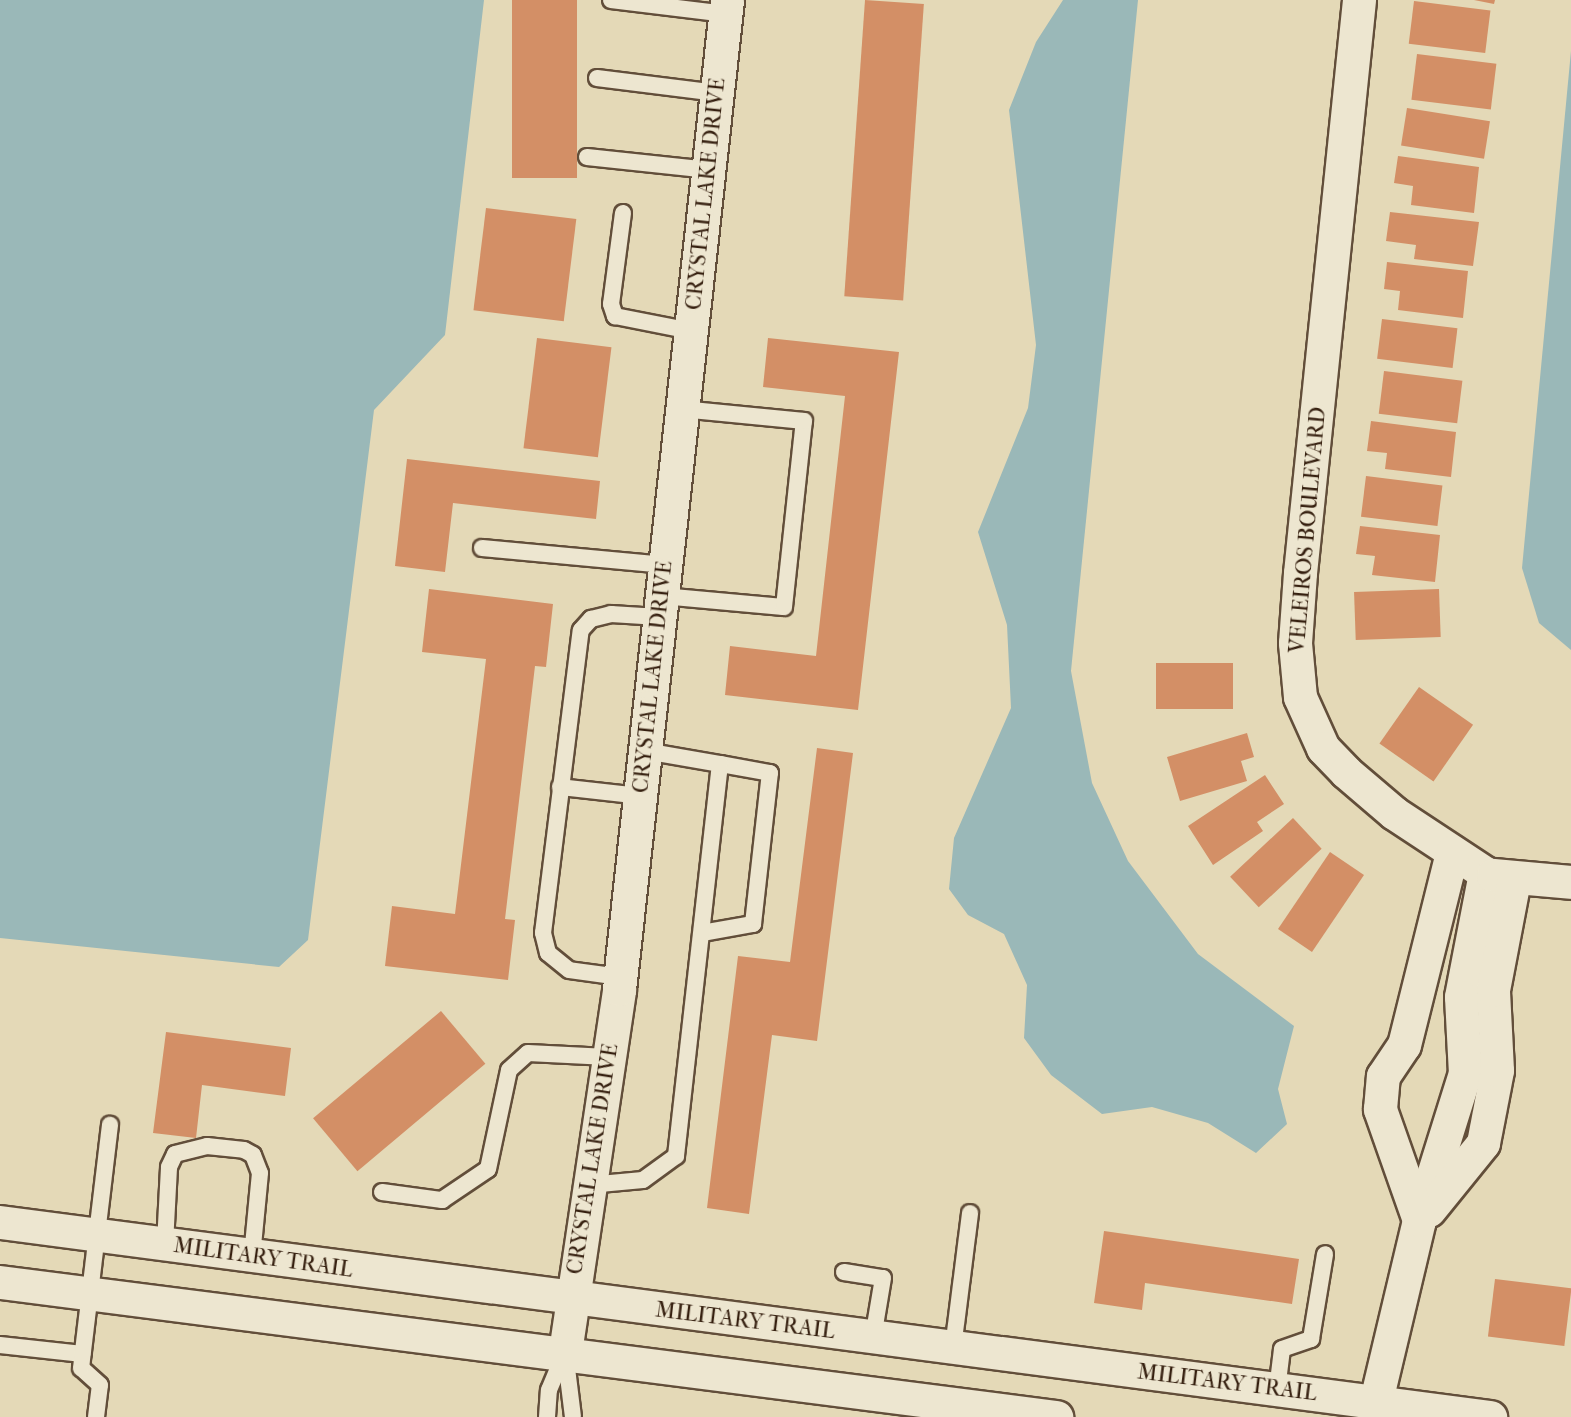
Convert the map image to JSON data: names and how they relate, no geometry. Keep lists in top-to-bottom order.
{
  "streets": {
    "street": ["CRYSTAL LAKE DRIVE", "VELEIROS BOULEVARD", "MILITARY TRAIL"]
  },
  "crossings": [
    ["CRYSTAL LAKE DRIVE", "MILITARY TRAIL"]
  ]
}
